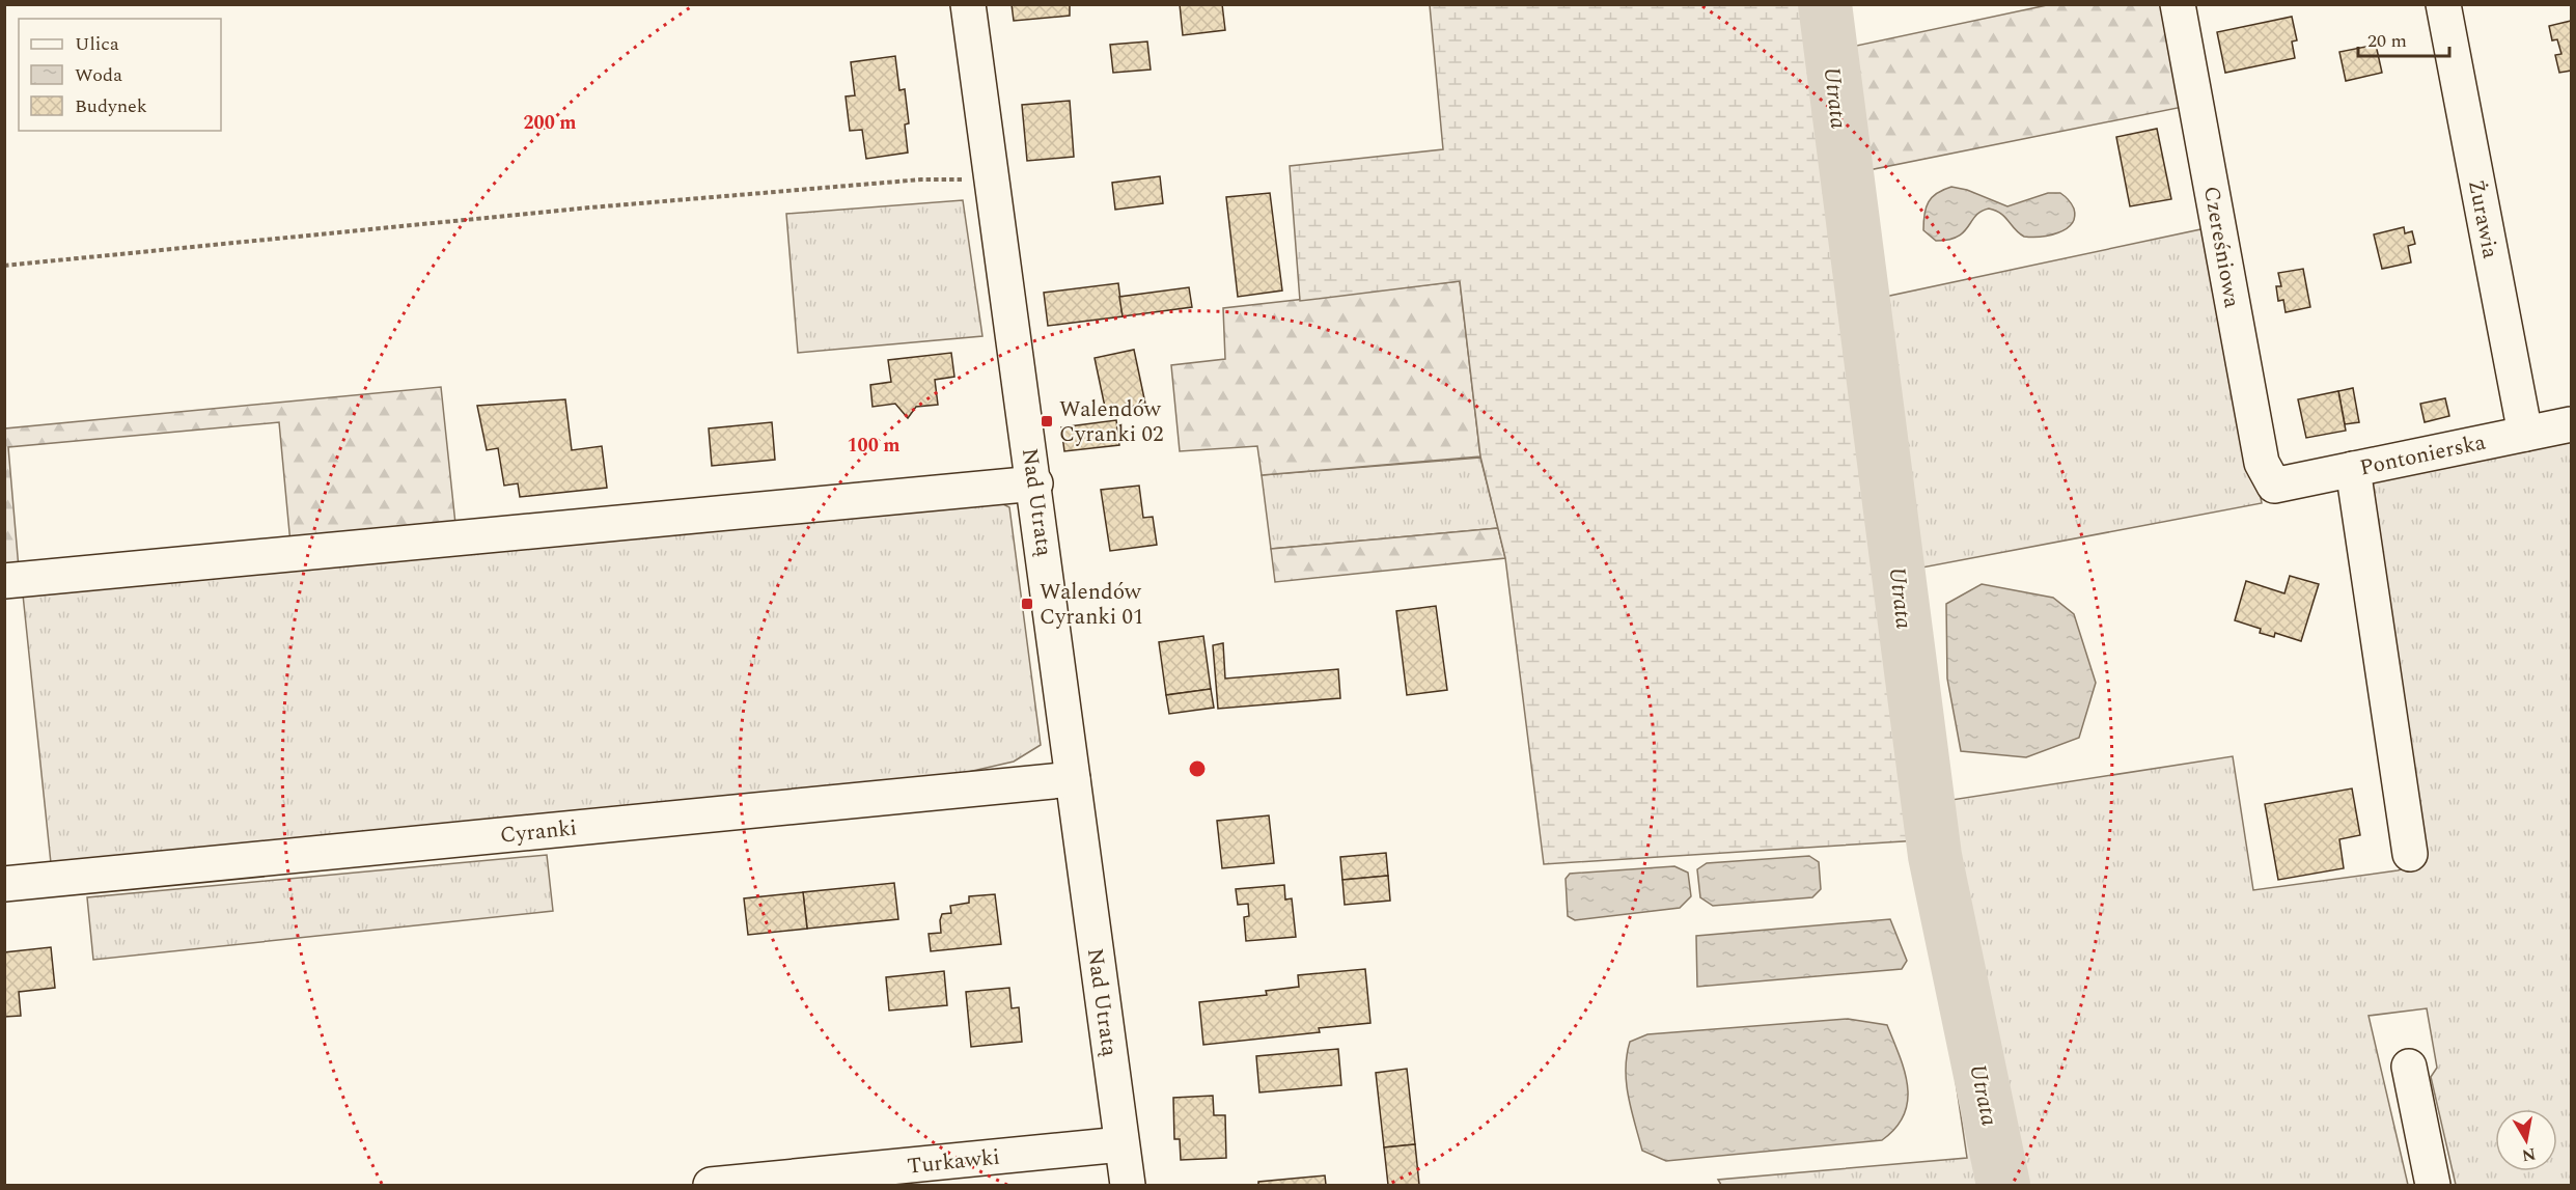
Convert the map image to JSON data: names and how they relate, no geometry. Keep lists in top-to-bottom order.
{
  "streets": {
    "street": [
      "Żurawia",
      "Czereśniowa",
      "Pontonierska",
      "Nad Utratą",
      "Cyranki",
      "Turkawki"
    ]
  },
  "crossings": [
    ["Żurawia", "Pontonierska"],
    ["Czereśniowa", "Pontonierska"],
    ["Nad Utratą", "Cyranki"],
    ["Nad Utratą", "Turkawki"]
  ],
  "water": ["Utrata"],
  "places": {
    "transit": ["Walendów Cyranki 02", "Walendów Cyranki 01"]
  },
  "legend": ["Ulica", "Woda", "Budynek"],
  "scale_bar": "20 m",
  "north": "bottom",
  "rings": ["200 m", "100 m"]
}
